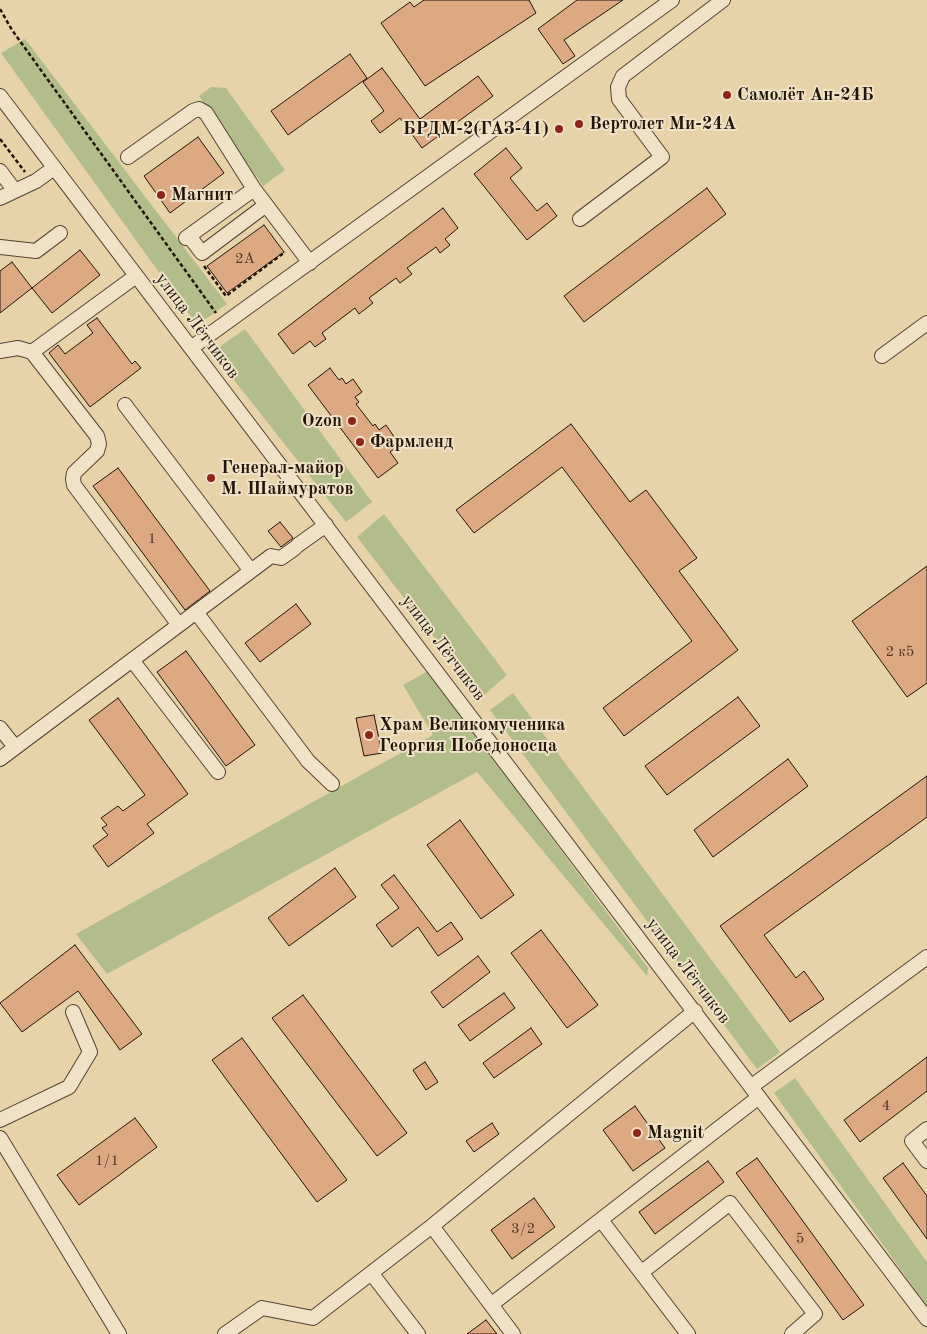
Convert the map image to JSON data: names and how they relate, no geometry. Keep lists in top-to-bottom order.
{
  "streets": {
    "street": ["улица Лётчиков"]
  },
  "places": [
    "Самолёт Ан-24Б",
    "Вертолет Ми-24А",
    "БРДМ-2(ГАЗ-41)",
    "Магнит",
    "Ozon",
    "Фармленд",
    "Генерал-майор М. Шаймуратов",
    "Храм Великомученика Георгия Победоносца",
    "Magnit"
  ],
  "house_numbers": [
    "2А",
    "1",
    "2 к5",
    "4",
    "1/1",
    "3/2",
    "5"
  ]
}
